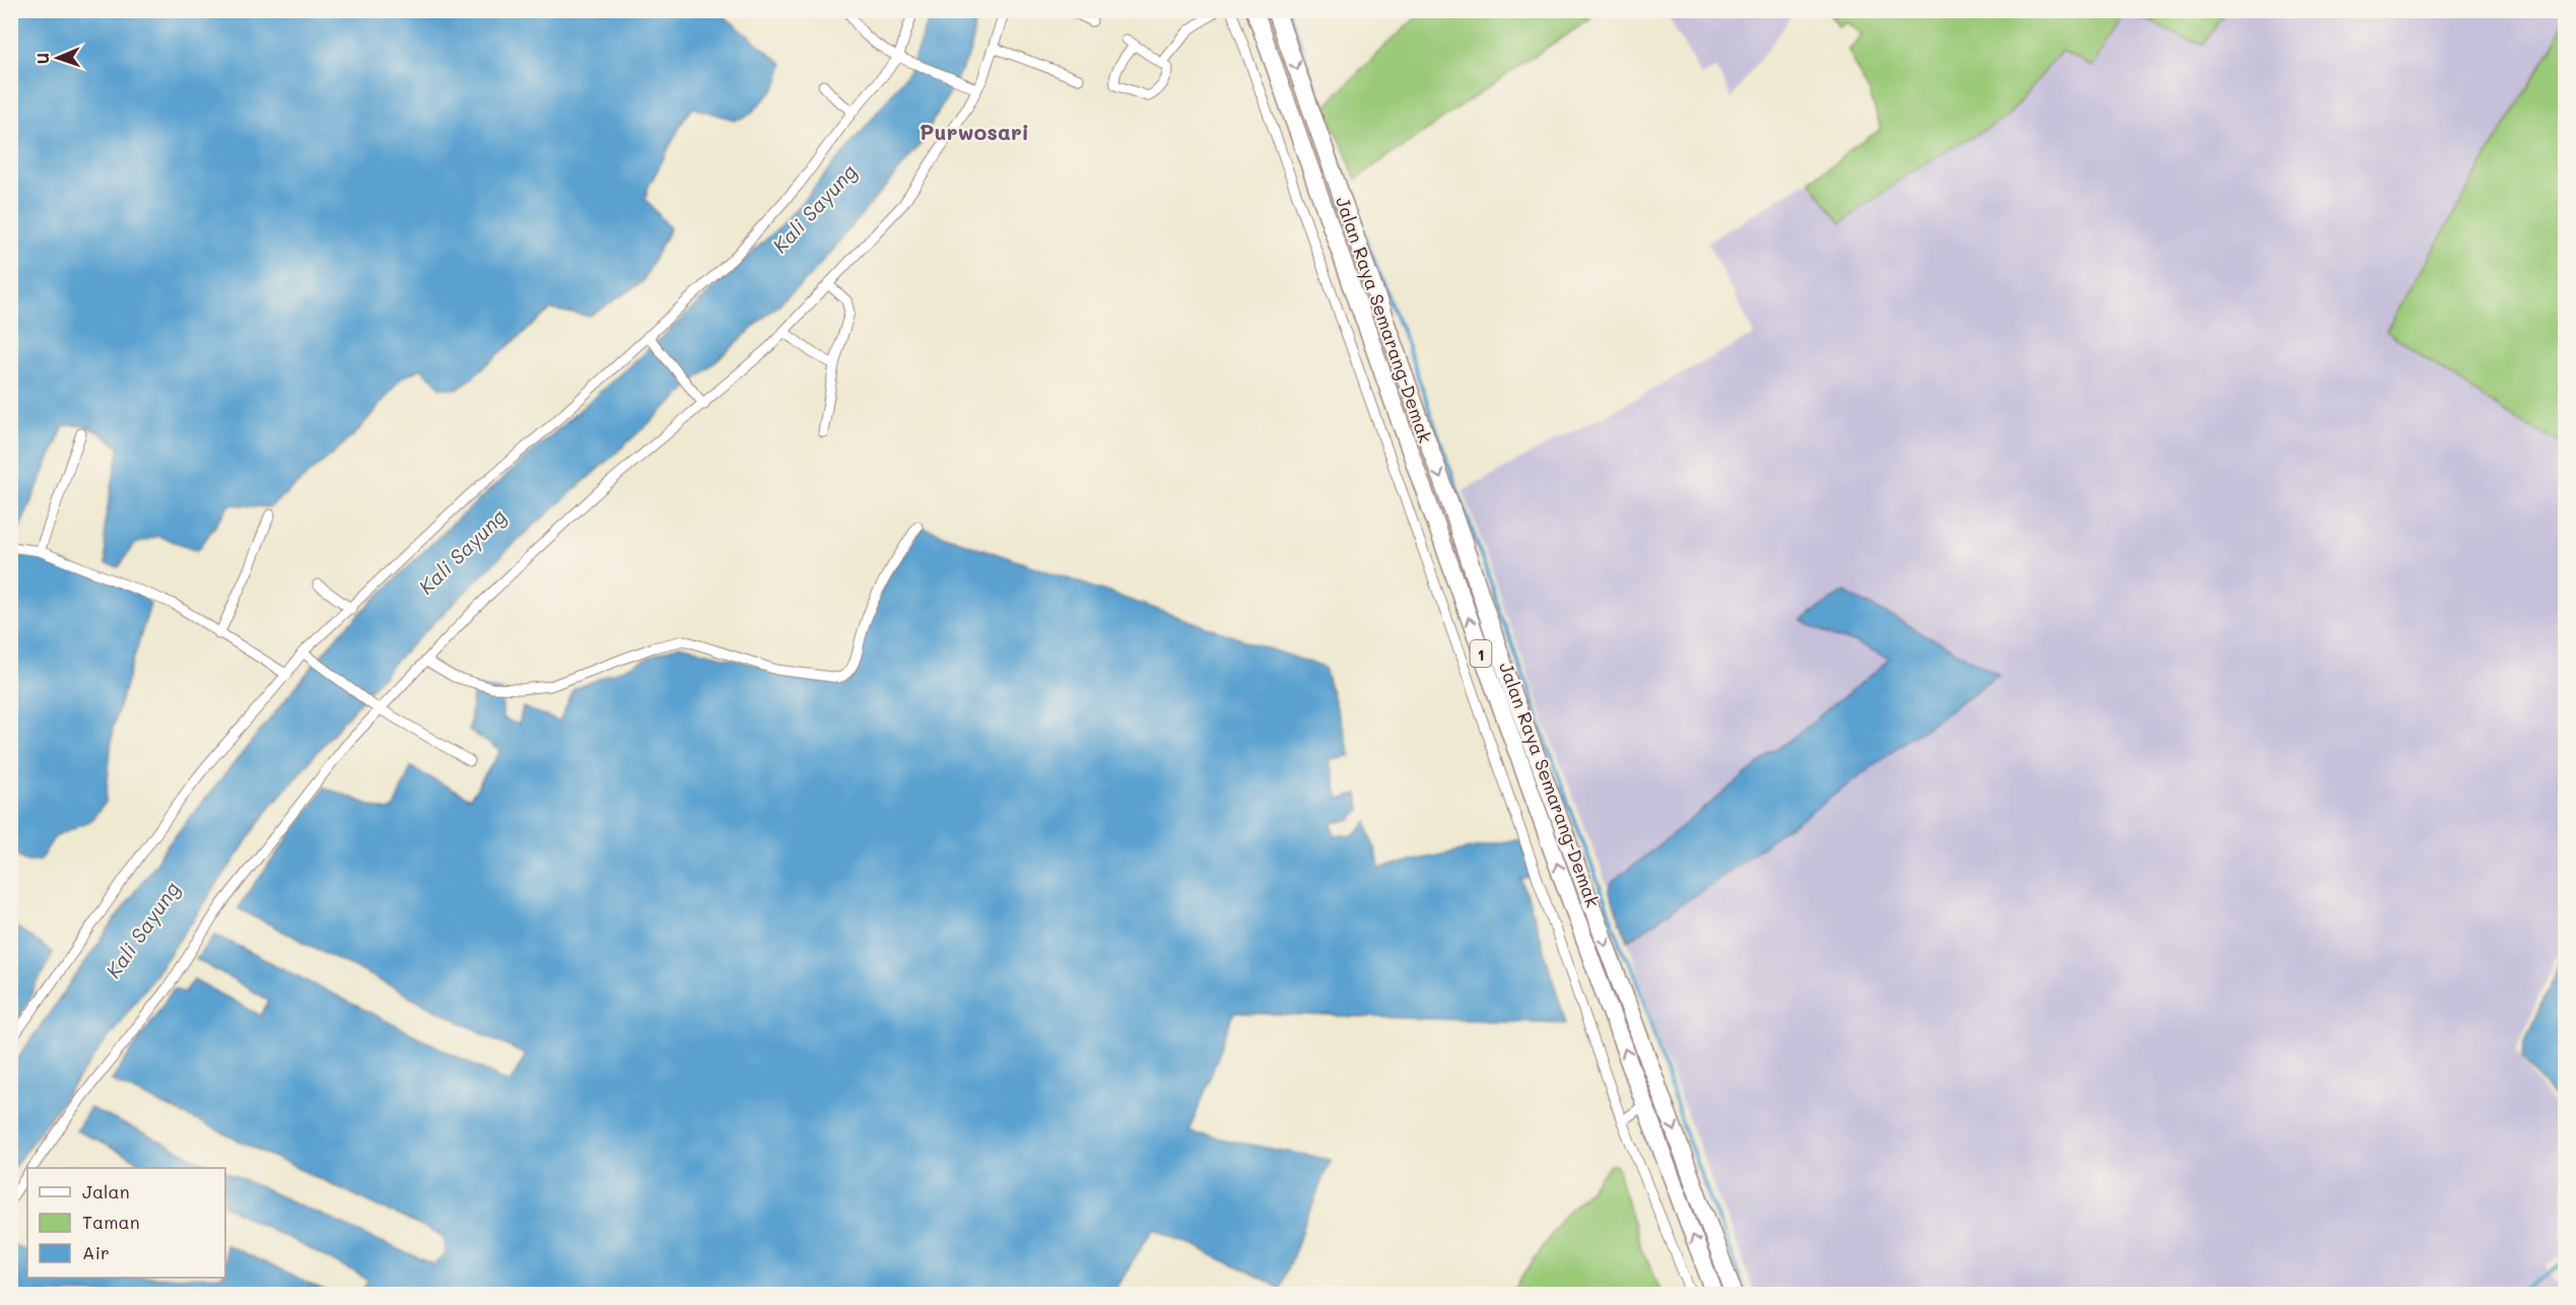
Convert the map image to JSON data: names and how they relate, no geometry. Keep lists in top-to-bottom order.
{
  "streets": {
    "highway": ["Jalan Raya Semarang-Demak", "1"]
  },
  "districts": ["Purwosari"],
  "water": ["Kali Sayung"],
  "legend": ["Jalan", "Taman", "Air"],
  "north": "left"
}
